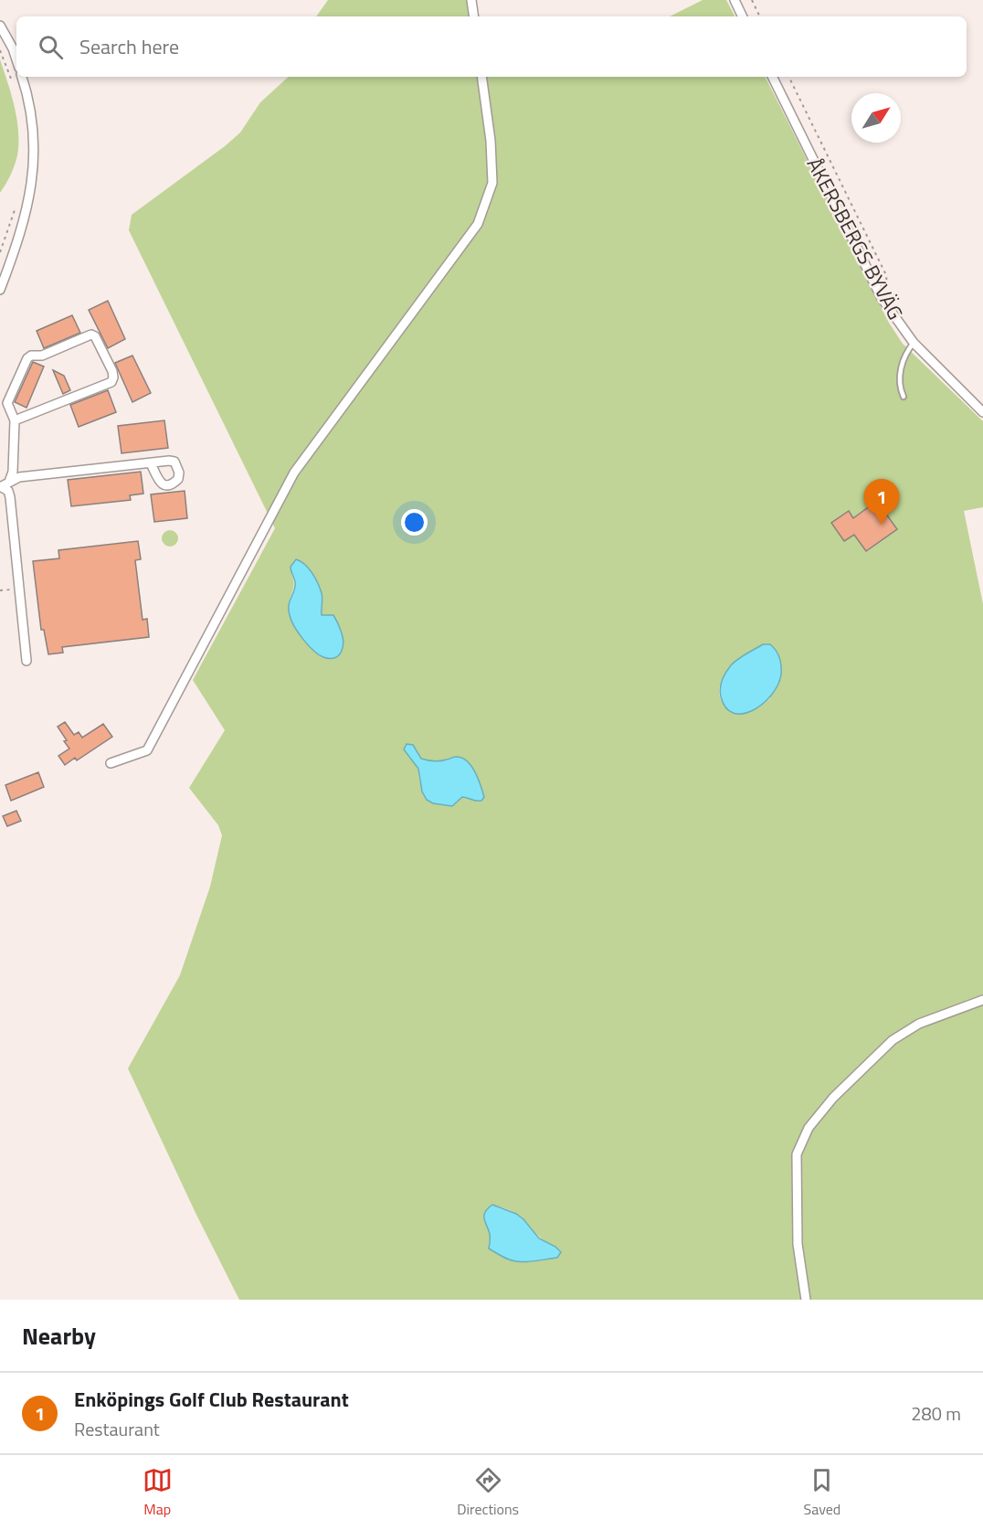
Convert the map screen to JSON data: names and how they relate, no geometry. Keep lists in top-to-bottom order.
{
  "streets": {
    "street": ["ÅKERSBERGS BYVÄG"]
  },
  "north": "top right",
  "page": {
    "search": "Search here",
    "pins": "1",
    "heading": "Nearby",
    "list": [
      {
        "mark": "1",
        "name": "Enköpings Golf Club Restaurant",
        "note": "Restaurant",
        "value": "280 m"
      }
    ],
    "nav": ["Map", "Directions", "Saved"]
  }
}
